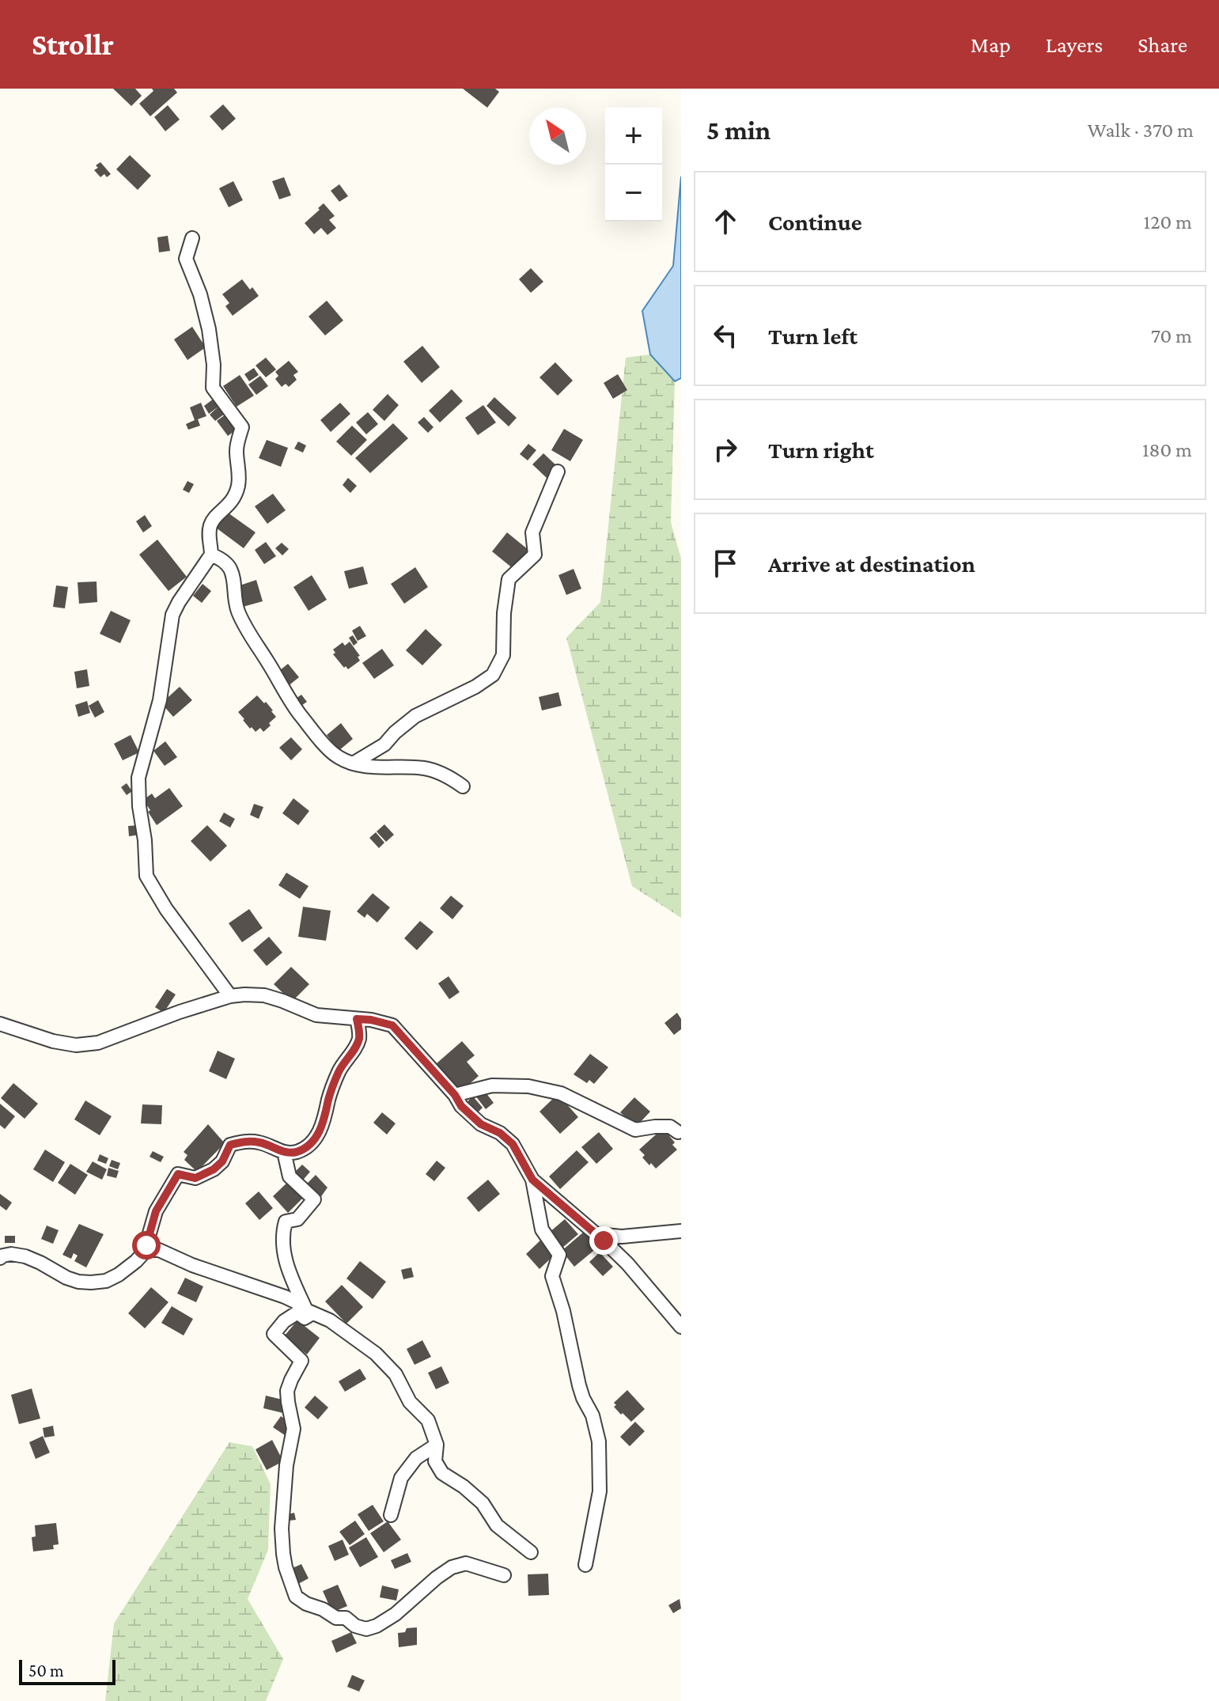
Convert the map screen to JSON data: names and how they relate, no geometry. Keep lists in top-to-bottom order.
{
  "scale_bar": "50 m",
  "north": "top left",
  "page": {
    "header": "Strollr",
    "nav": ["Map", "Layers", "Share"],
    "heading": ["5 min", "Walk · 370 m"],
    "map_buttons": ["+", "−"],
    "list": [
      ["Continue", "120 m"],
      ["Turn left", "70 m"],
      ["Turn right", "180 m"],
      "Arrive at destination"
    ],
    "scale": "50 m"
  }
}
